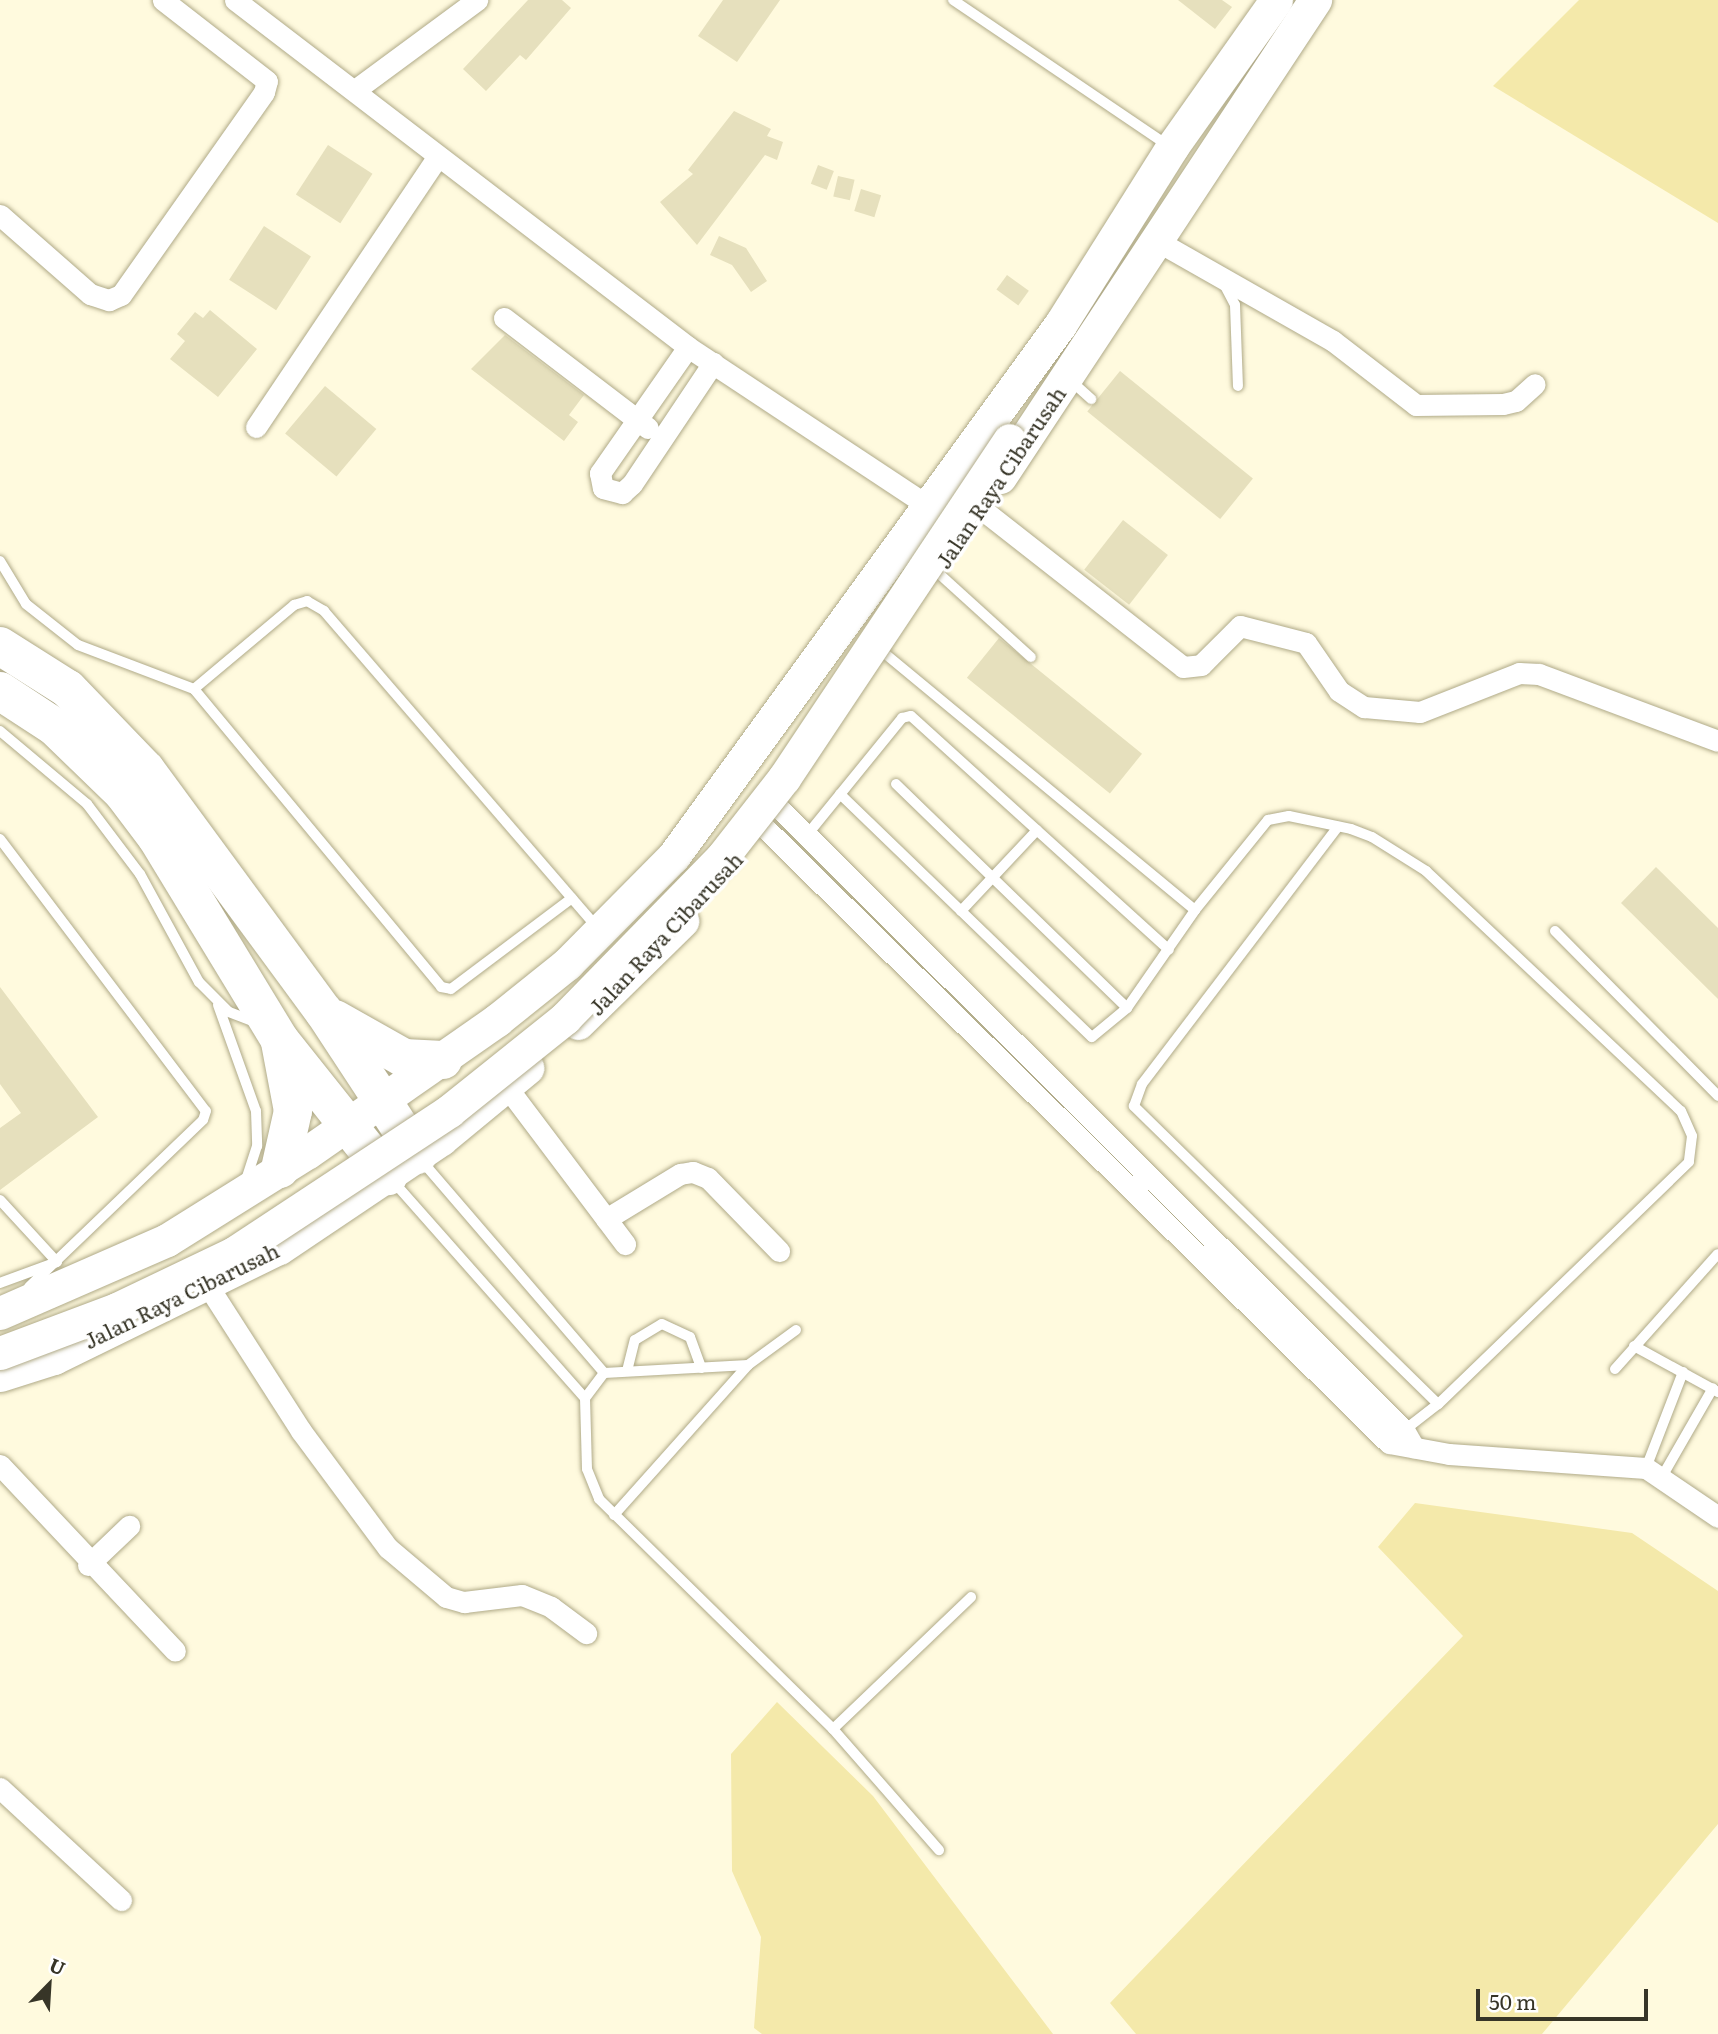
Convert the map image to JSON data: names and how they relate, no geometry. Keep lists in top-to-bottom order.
{
  "streets": {
    "main road": ["Jalan Raya Cibarusah"]
  },
  "scale_bar": "50 m",
  "north": "top right"
}
